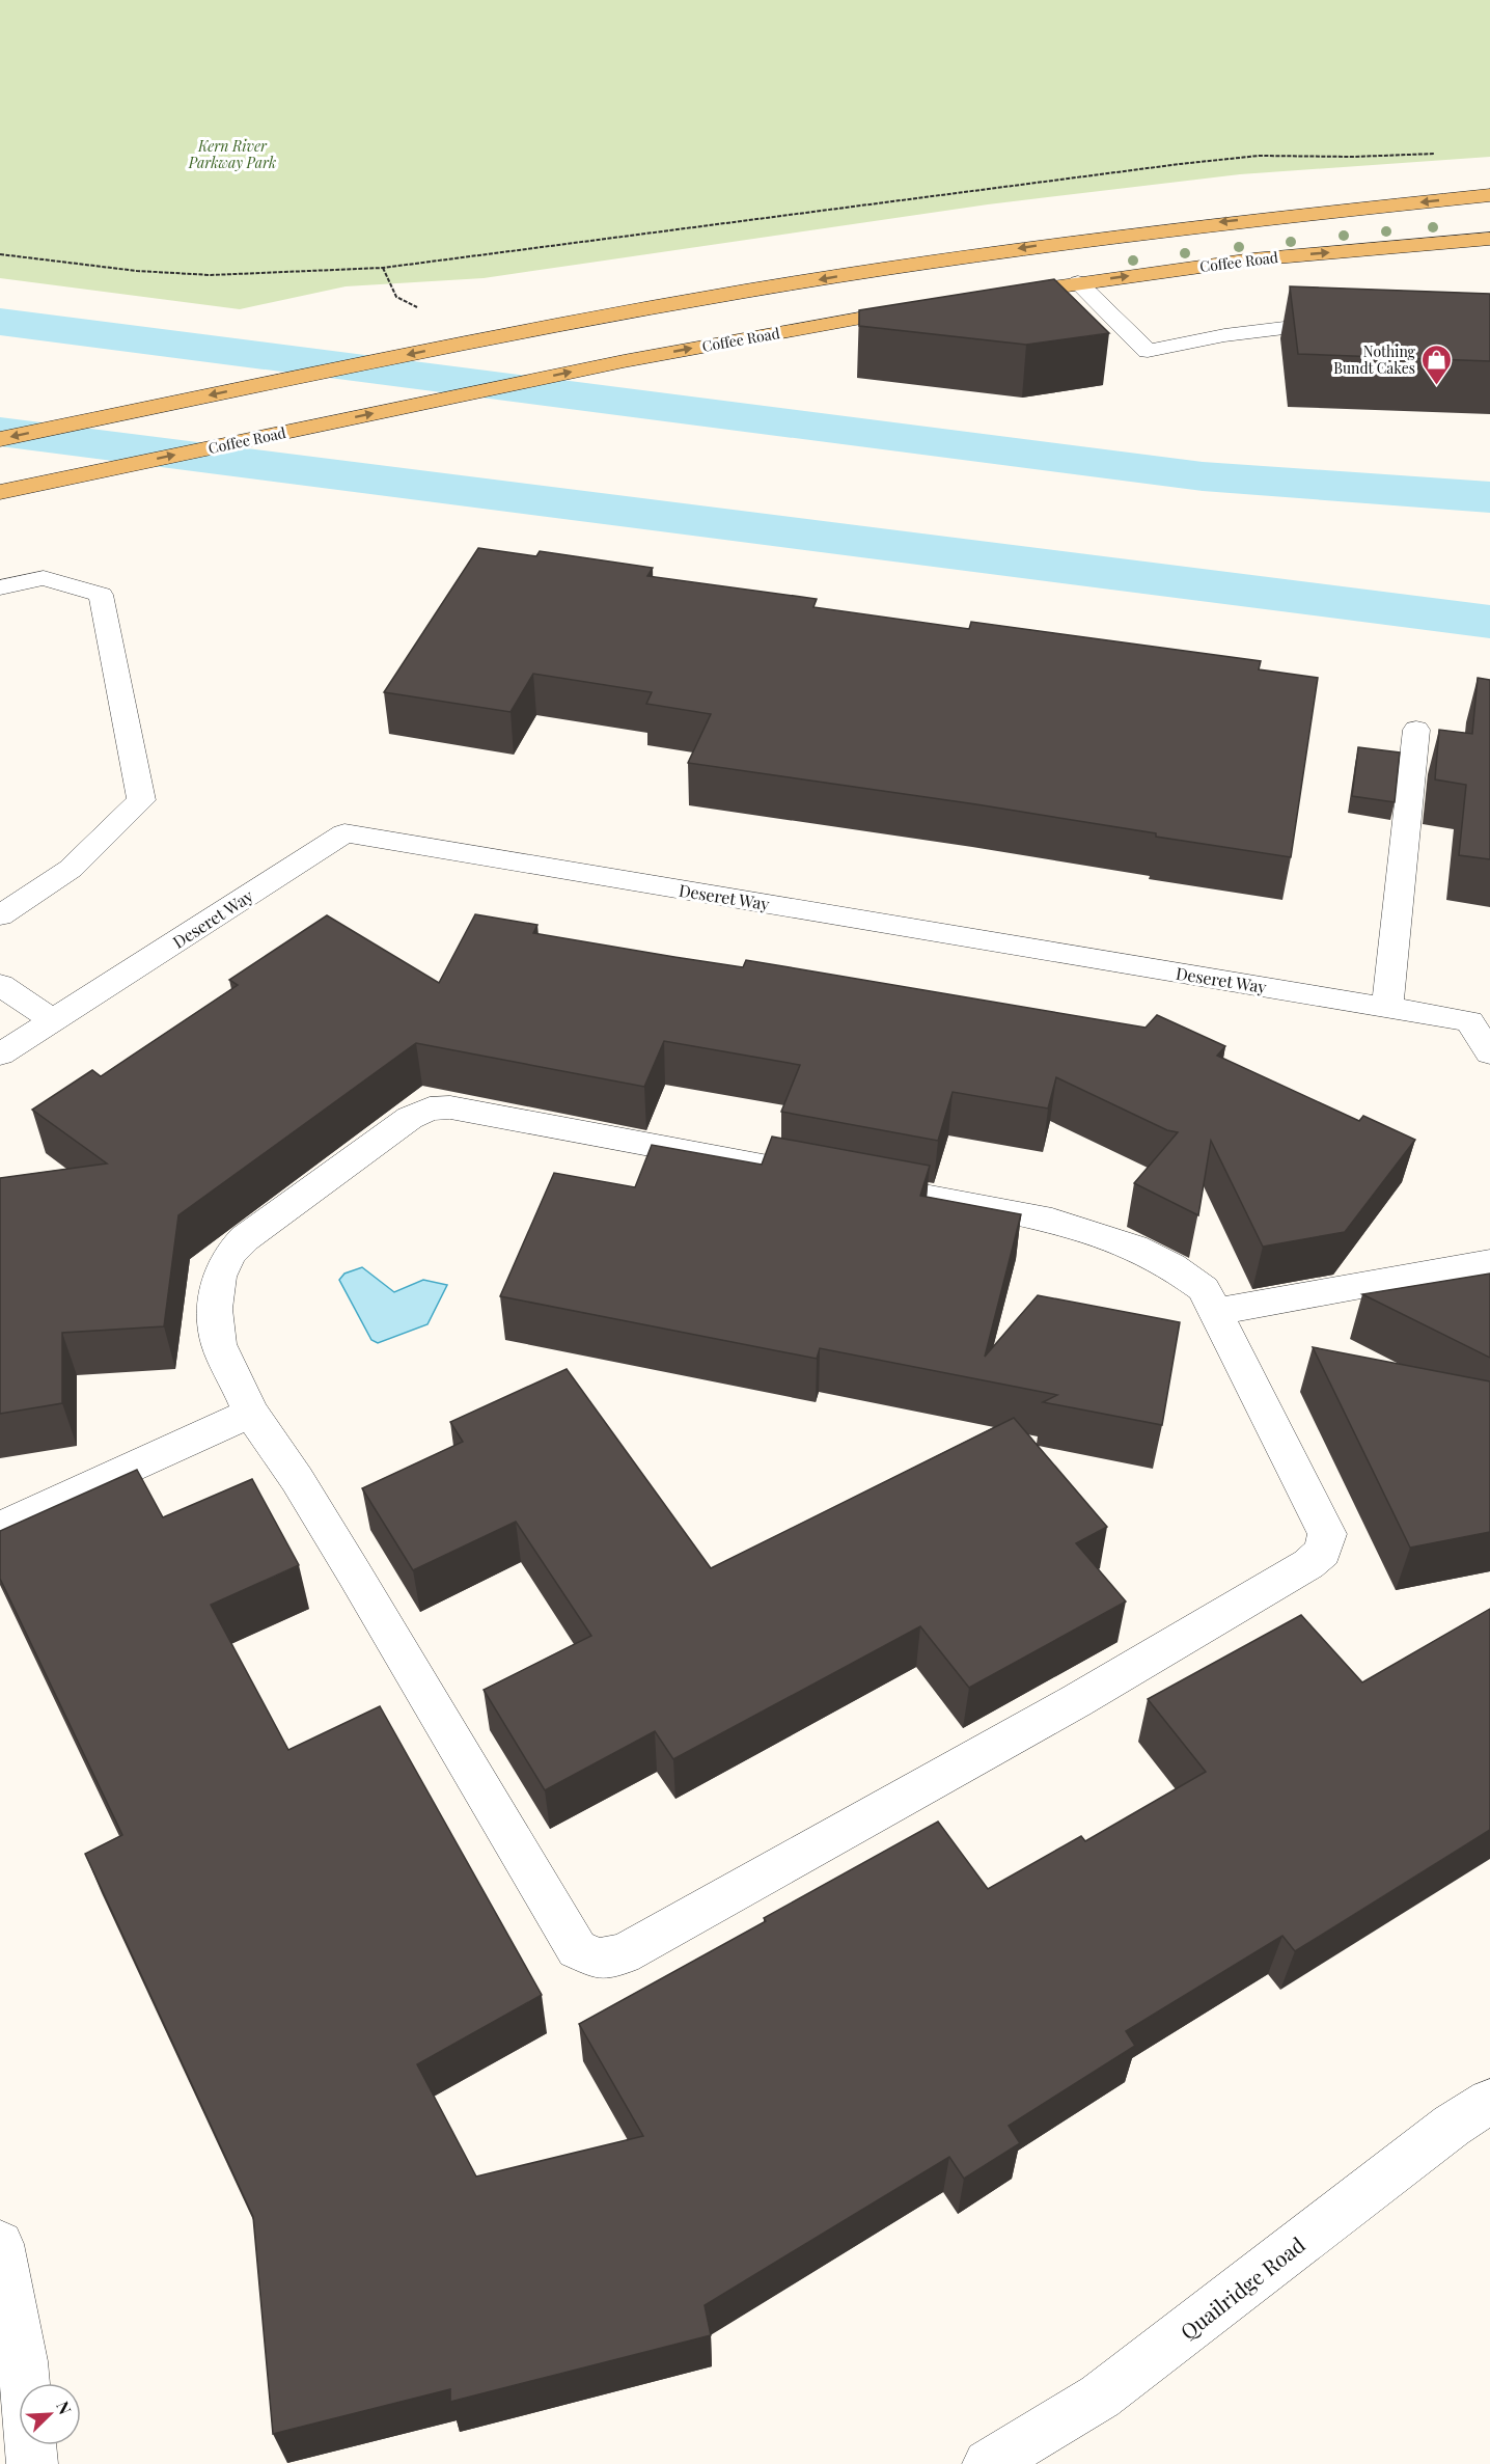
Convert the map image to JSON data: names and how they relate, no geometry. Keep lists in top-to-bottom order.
{
  "streets": {
    "main road": ["Coffee Road"],
    "street": ["Deseret Way", "Quailridge Road"]
  },
  "parks": ["Kern River Parkway Park"],
  "places": {
    "shop": ["Nothing Bundt Cakes"]
  },
  "north": "top right"
}
